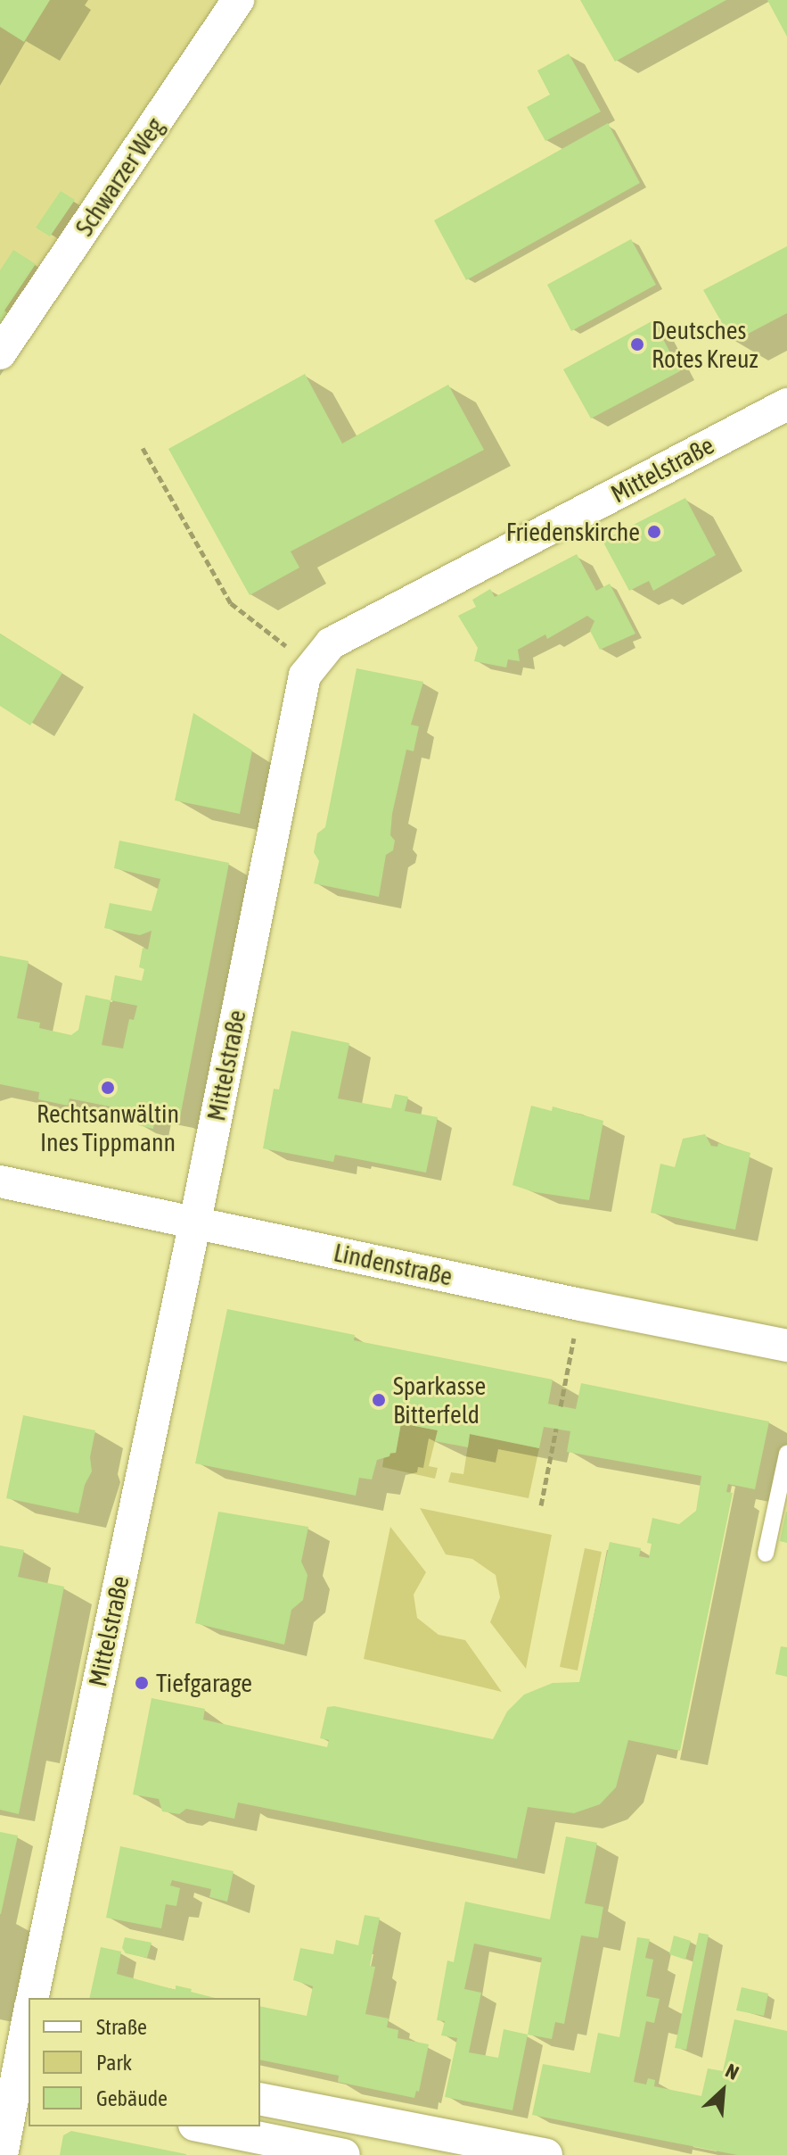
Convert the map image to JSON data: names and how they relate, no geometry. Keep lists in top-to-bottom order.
{
  "streets": {
    "street": ["Schwarzer Weg", "Mittelstraße", "Lindenstraße"]
  },
  "crossings": [
    ["Mittelstraße", "Lindenstraße"]
  ],
  "places": [
    "Deutsches Rotes Kreuz",
    "Friedenskirche",
    "Rechtsanwältin Ines Tippmann",
    "Sparkasse Bitterfeld",
    "Tiefgarage"
  ],
  "legend": ["Straße", "Park", "Gebäude"],
  "north": "top right"
}
